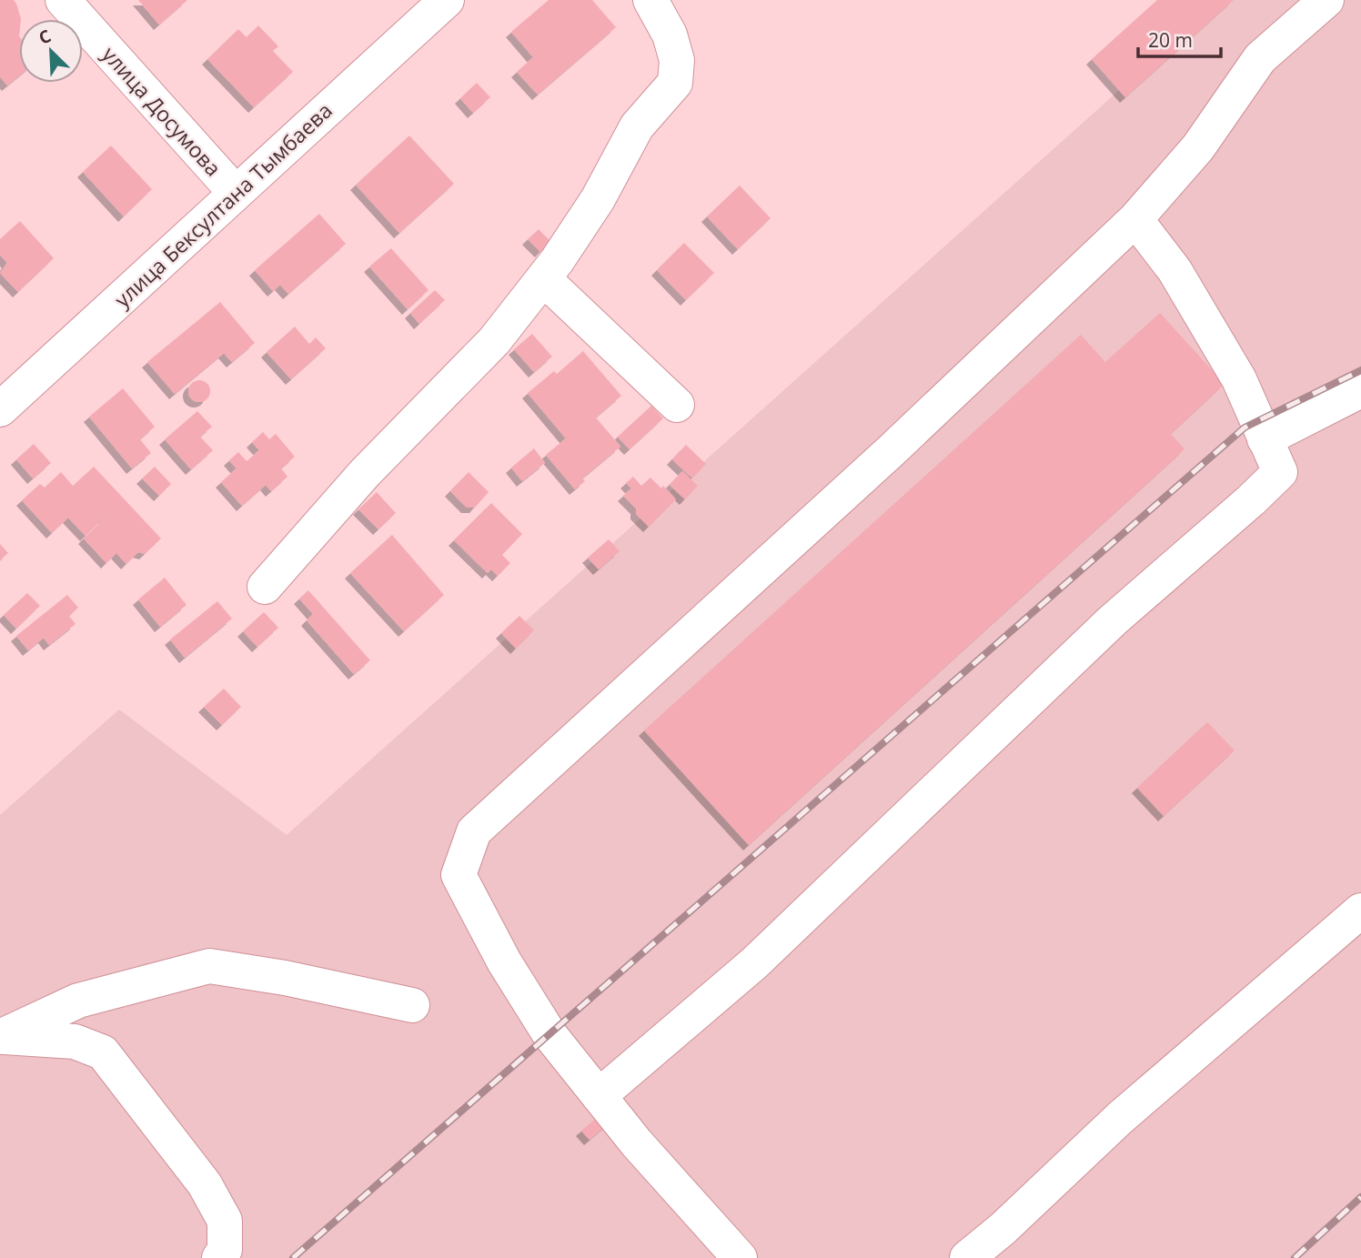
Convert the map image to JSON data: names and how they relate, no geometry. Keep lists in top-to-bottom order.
{
  "streets": {
    "street": ["улица Досумова", "улица Бексултана Тымбаева"]
  },
  "crossings": [
    ["улица Досумова", "улица Бексултана Тымбаева"]
  ],
  "scale_bar": "20 m",
  "north": "top left"
}
